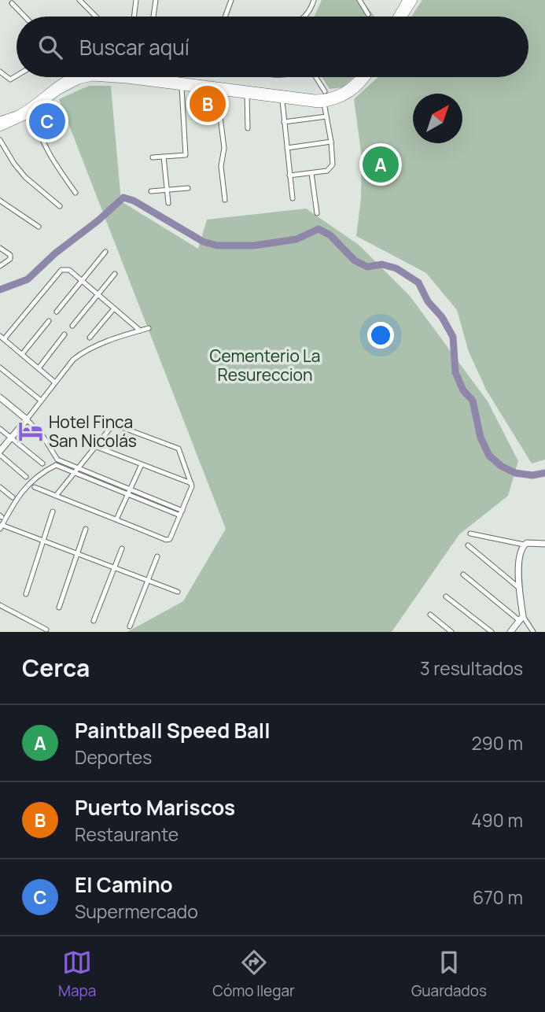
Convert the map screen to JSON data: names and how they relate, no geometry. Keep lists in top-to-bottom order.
{
  "parks": ["Cementerio La Resureccion"],
  "places": {
    "hotel": ["Hotel Finca San Nicolás"]
  },
  "north": "top right",
  "page": {
    "search": "Buscar aquí",
    "pins": ["B", "C", "A"],
    "heading": ["Cerca", "3 resultados"],
    "list": [
      {
        "mark": "A",
        "name": "Paintball Speed Ball",
        "note": "Deportes",
        "value": "290 m"
      },
      {
        "mark": "B",
        "name": "Puerto Mariscos",
        "note": "Restaurante",
        "value": "490 m"
      },
      {
        "mark": "C",
        "name": "El Camino",
        "note": "Supermercado",
        "value": "670 m"
      }
    ],
    "nav": ["Mapa", "Cómo llegar", "Guardados"]
  }
}
